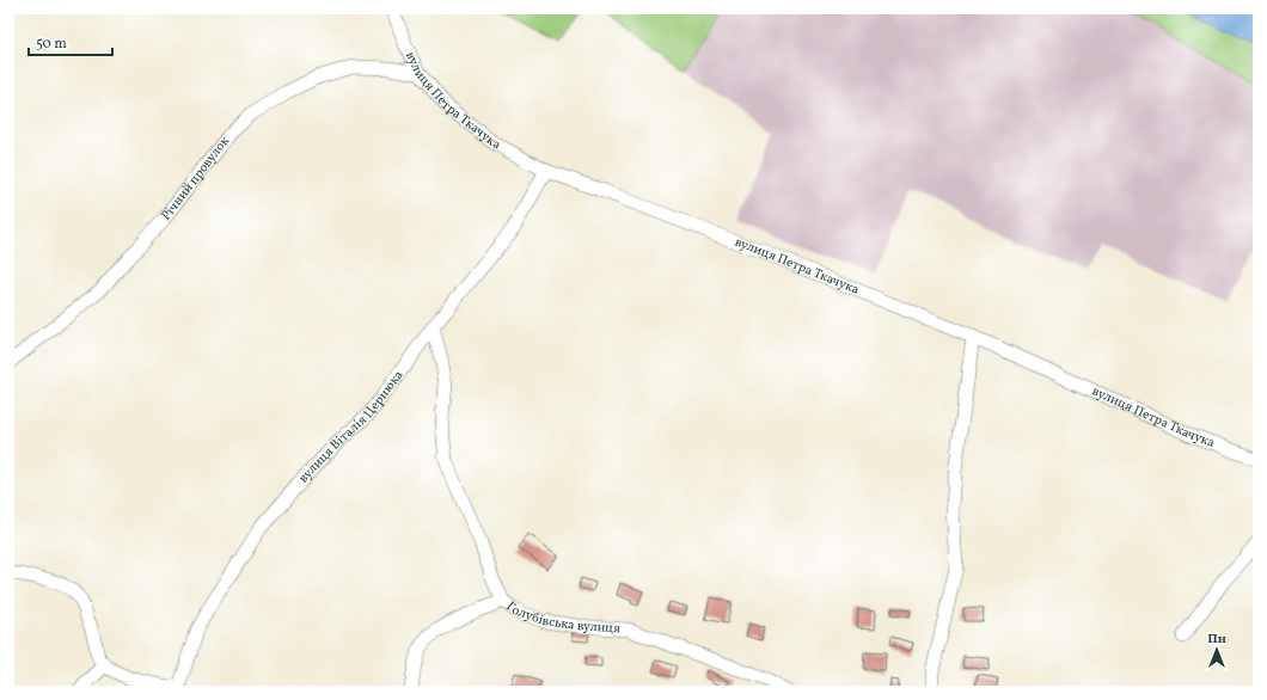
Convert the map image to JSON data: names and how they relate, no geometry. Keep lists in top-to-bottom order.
{
  "streets": {
    "street": [
      "вулиця Петра Ткачука",
      "Річний провулок",
      "вулиця Віталія Цернюка",
      "Голубівська вулиця"
    ]
  },
  "crossings": [
    ["вулиця Петра Ткачука", "Річний провулок"],
    ["вулиця Петра Ткачука", "вулиця Віталія Цернюка"],
    ["вулиця Віталія Цернюка", "Голубівська вулиця"]
  ],
  "scale_bar": "50 m",
  "north": "top"
}
